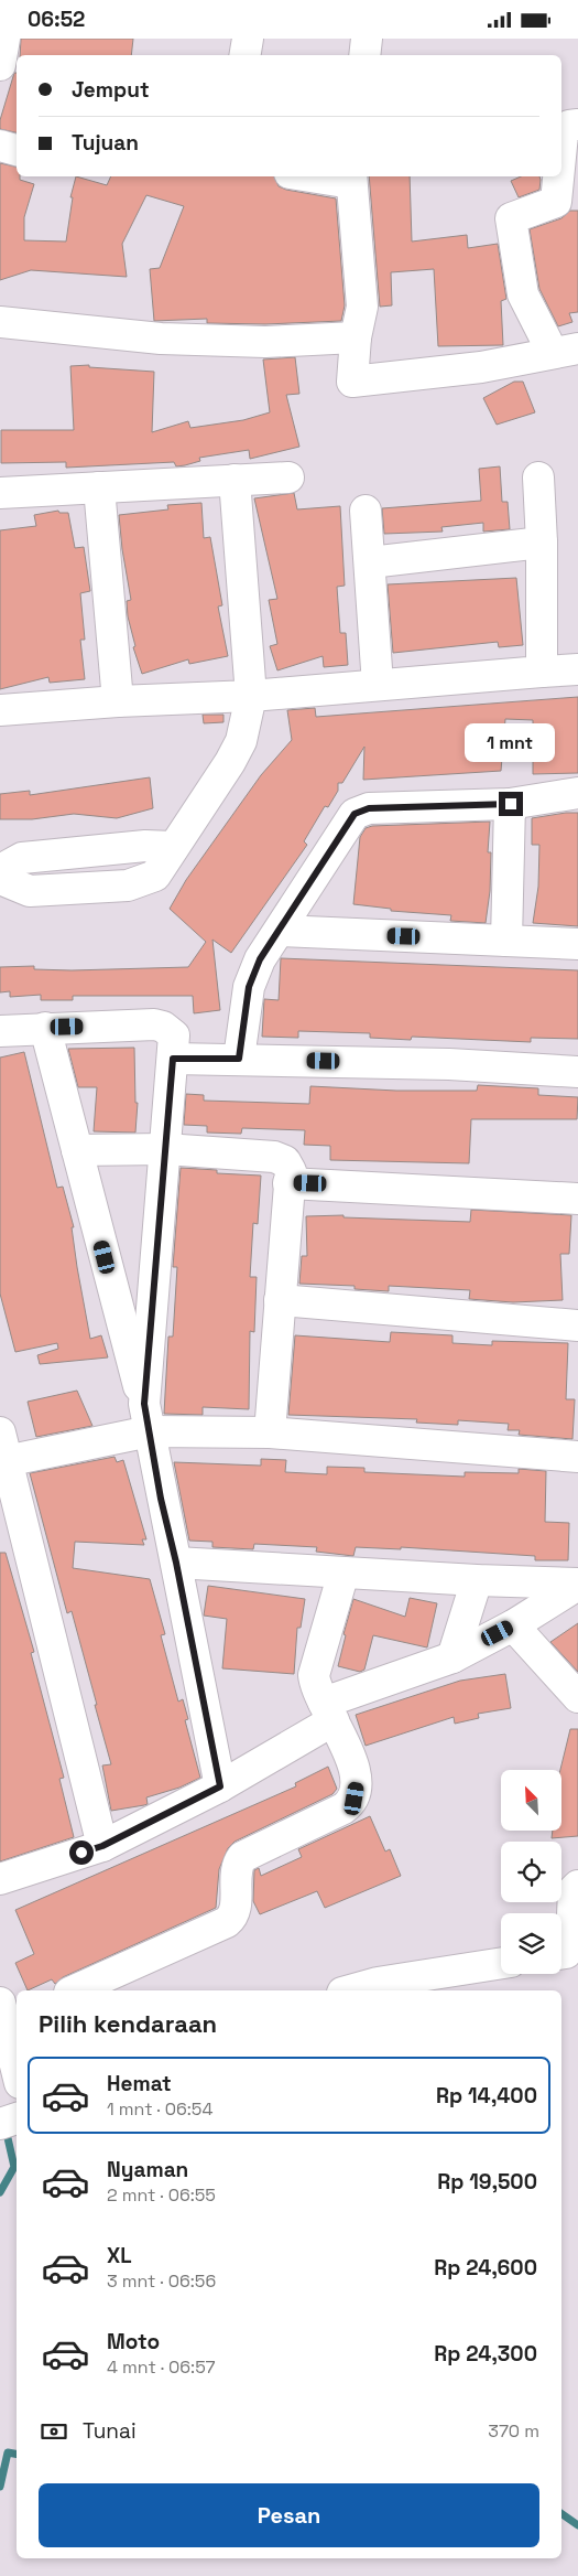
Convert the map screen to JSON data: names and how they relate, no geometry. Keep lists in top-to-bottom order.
{
  "north": "top left",
  "page": {
    "status": "06:52",
    "banner": ["Jemput", "Tujuan"],
    "bubble": "1 mnt",
    "heading": "Pilih kendaraan",
    "list": [
      {
        "name": "Hemat",
        "note": "1 mnt · 06:54",
        "value": "Rp 14,400"
      },
      {
        "name": "Nyaman",
        "note": "2 mnt · 06:55",
        "value": "Rp 19,500"
      },
      {
        "name": "XL",
        "note": "3 mnt · 06:56",
        "value": "Rp 24,600"
      },
      {
        "name": "Moto",
        "note": "4 mnt · 06:57",
        "value": "Rp 24,300"
      }
    ],
    "pay": ["Tunai", "370 m"],
    "buttons": "Pesan"
  }
}
